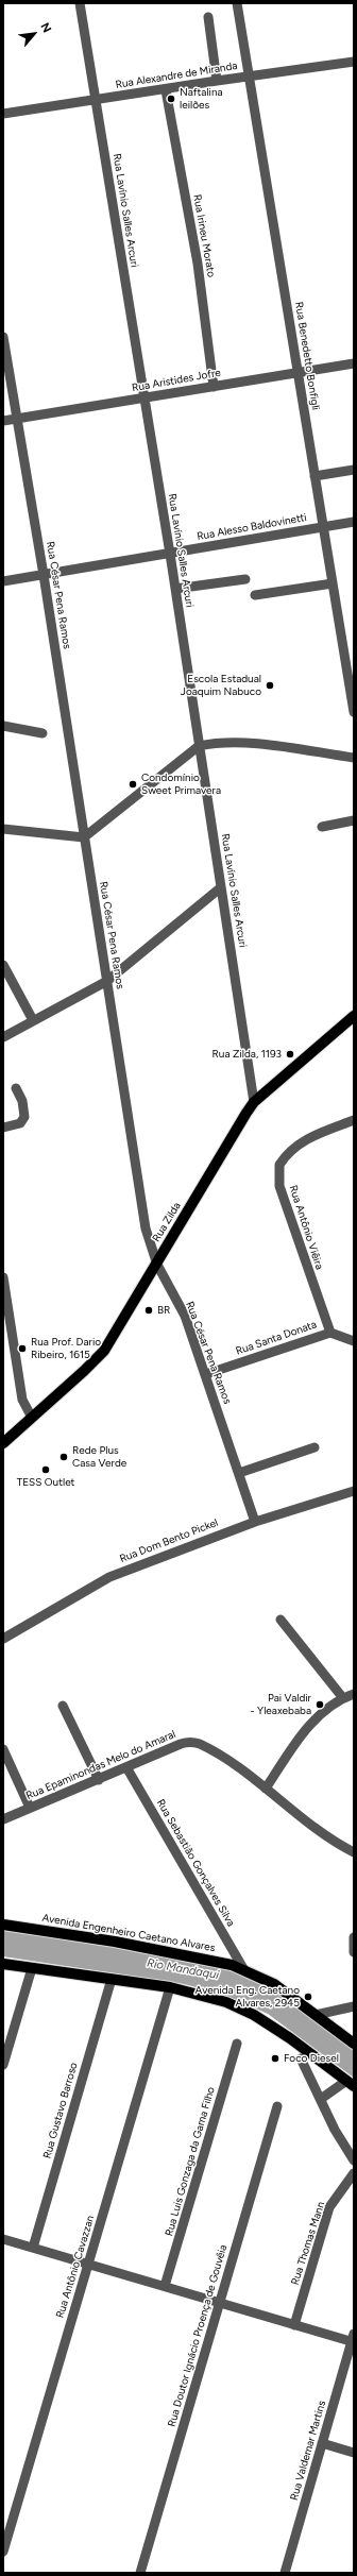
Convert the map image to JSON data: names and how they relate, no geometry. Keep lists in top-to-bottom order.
{
  "streets": {
    "main road": ["Rua Zilda", "Avenida Engenheiro Caetano Alvares"],
    "street": [
      "Rua Alexandre de Miranda",
      "Rua Lavínio Salles Arcuri",
      "Rua Irineu Morato",
      "Rua Benedetto Bonfigli",
      "Rua Aristides Jofre",
      "Rua Alesso Baldovinetti",
      "Rua César Pena Ramos",
      "Rua Antônio Viêira",
      "Rua Santa Donata",
      "Rua Dom Bento Pickel",
      "Rua Epaminondas Melo do Amaral",
      "Rua Sebastião Gonçalves Silva",
      "Rua Gustavo Barroso",
      "Rua Luis Gonzaga da Gama Filho",
      "Rua Thomas Mann",
      "Rua Antônio Cavazzan",
      "Rua Doutor Ignácio Proença de Gouvêia",
      "Rua Valdemar Martins"
    ]
  },
  "crossings": [
    ["Rua Alexandre de Miranda", "Rua Lavínio Salles Arcuri"],
    ["Rua Alexandre de Miranda", "Rua Irineu Morato"],
    ["Rua Alexandre de Miranda", "Rua Benedetto Bonfigli"],
    ["Rua Lavínio Salles Arcuri", "Rua Aristides Jofre"],
    ["Rua Lavínio Salles Arcuri", "Rua Alesso Baldovinetti"],
    ["Rua Lavínio Salles Arcuri", "Rua Zilda"],
    ["Rua Irineu Morato", "Rua Aristides Jofre"],
    ["Rua Benedetto Bonfigli", "Rua Aristides Jofre"],
    ["Rua Benedetto Bonfigli", "Rua Alesso Baldovinetti"],
    ["Rua Aristides Jofre", "Rua César Pena Ramos"],
    ["Rua Alesso Baldovinetti", "Rua César Pena Ramos"],
    ["Rua César Pena Ramos", "Rua Zilda"],
    ["Rua César Pena Ramos", "Rua Santa Donata"],
    ["Rua César Pena Ramos", "Rua Dom Bento Pickel"],
    ["Rua Antônio Viêira", "Rua Santa Donata"],
    ["Rua Epaminondas Melo do Amaral", "Rua Sebastião Gonçalves Silva"],
    ["Rua Sebastião Gonçalves Silva", "Avenida Engenheiro Caetano Alvares"]
  ],
  "water": ["Rio Mandaqui"],
  "places": [
    "Naftalina leilões",
    "Escola Estadual Joaquim Nabuco",
    "Condomínio Sweet Primavera",
    "Rua Zilda, 1193",
    "BR",
    "Rua Prof. Dario Ribeiro, 1615",
    "Rede Plus Casa Verde",
    "TESS Outlet",
    "Pai Valdir - Yleaxebaba",
    "Avenida Eng. Caetano Alvares, 2945",
    "Foco Diesel"
  ],
  "north": "top right"
}
